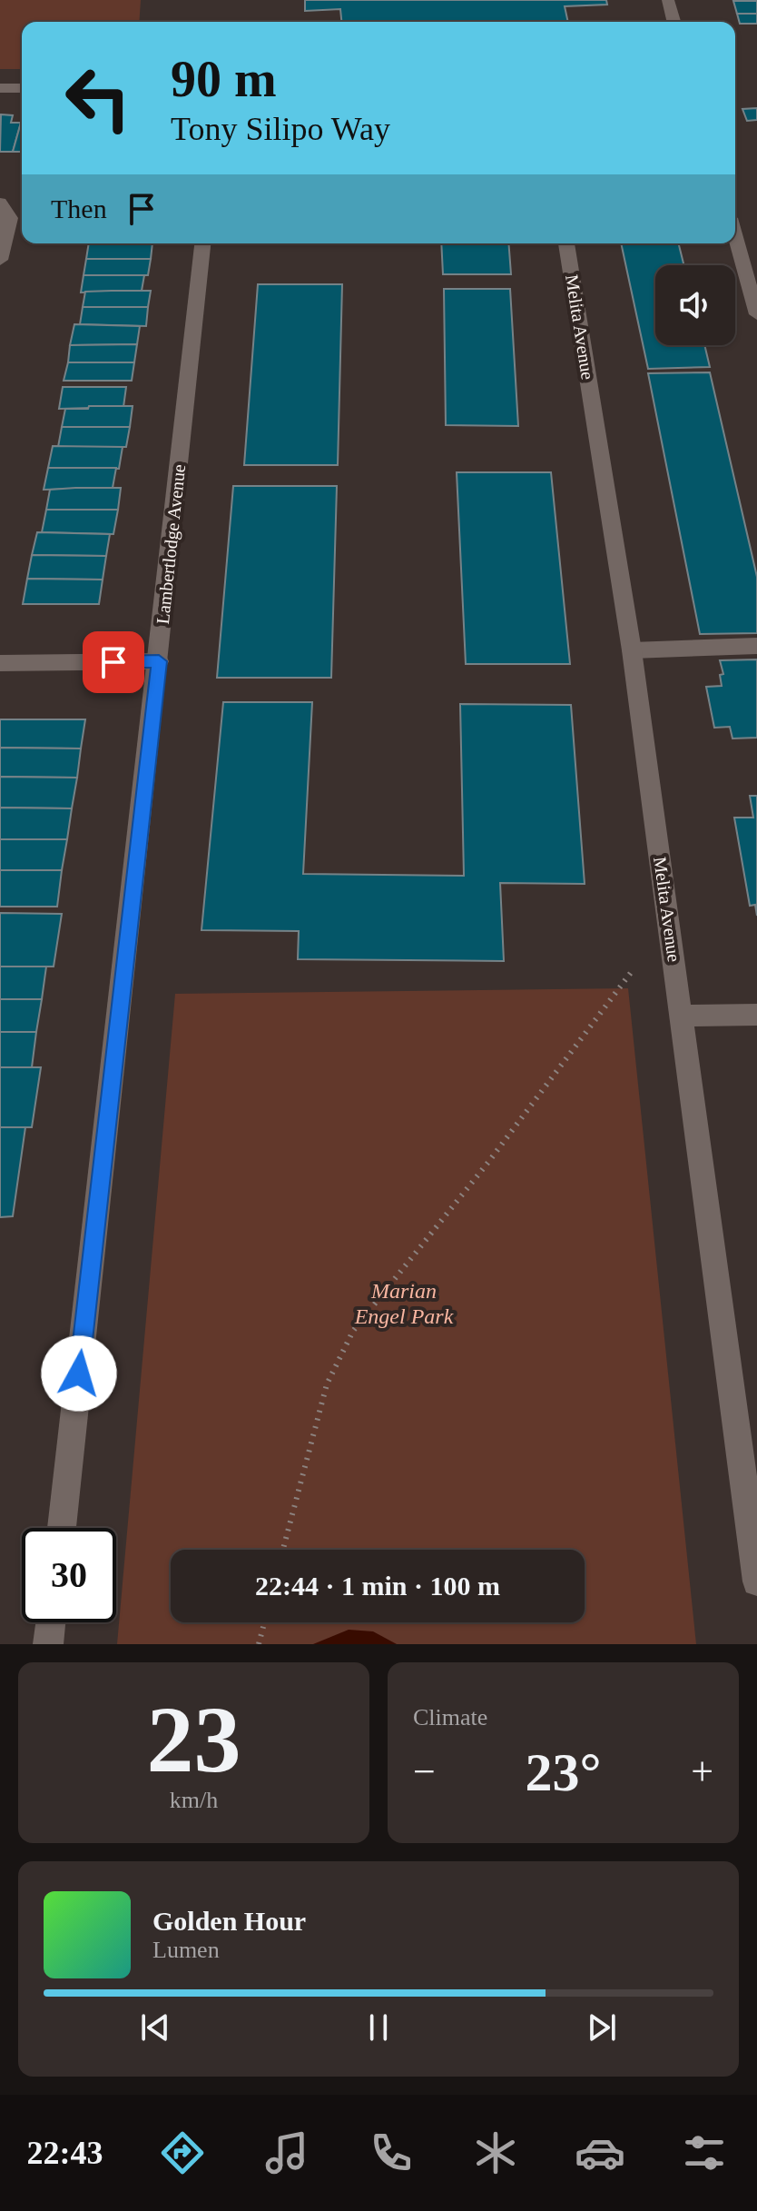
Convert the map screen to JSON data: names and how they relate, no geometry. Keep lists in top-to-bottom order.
{
  "streets": {
    "street": ["Melita Avenue", "Lambertlodge Avenue"]
  },
  "parks": ["Marian Engel Park"],
  "page": {
    "turn": ["90 m", "Tony Silipo Way"],
    "then": "Then",
    "limit": "30",
    "trip": "22:44 · 1 min · 100 m",
    "tile": [
      ["23", "km/h"],
      "Climate"
    ],
    "heat": ["−", "23°", "+"],
    "song": ["Golden Hour", "Lumen"],
    "tabs": "22:43"
  }
}
